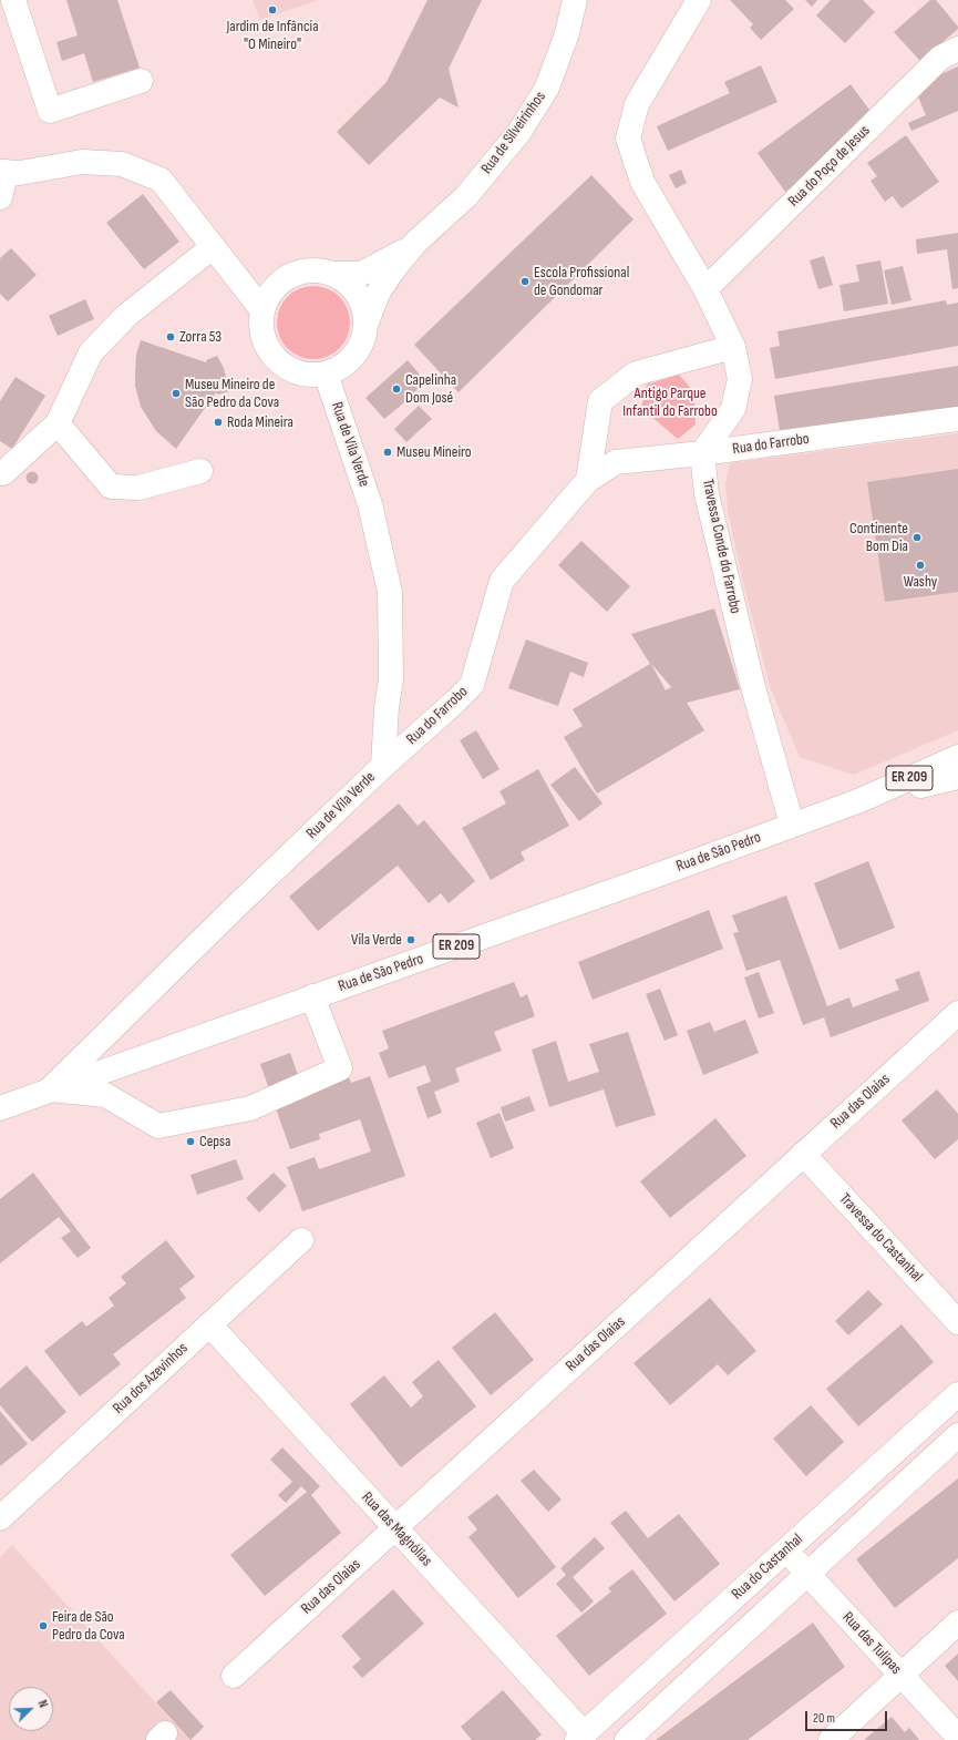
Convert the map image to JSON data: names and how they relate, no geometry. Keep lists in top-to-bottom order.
{
  "streets": {
    "street": [
      "Rua de Silveirinhos",
      "Rua do Poço de Jesus",
      "Rua de Vila Verde",
      "Rua do Farrobo",
      "Travessa Conde do Farrobo",
      "ER 209",
      "Rua de São Pedro",
      "Rua das Olaias",
      "Travessa do Castanhal",
      "Rua dos Azevinhos",
      "Rua das Magnólias",
      "Rua do Castanhal",
      "Rua das Tulipas"
    ]
  },
  "crossings": [
    ["Rua de Silveirinhos", "Rua de Vila Verde"],
    ["Rua de Vila Verde", "Rua do Farrobo"],
    ["Rua de Vila Verde", "Rua de São Pedro"],
    ["Rua do Farrobo", "Travessa Conde do Farrobo"],
    ["Travessa Conde do Farrobo", "Rua de São Pedro"],
    ["Rua das Olaias", "Travessa do Castanhal"],
    ["Rua das Olaias", "Rua das Magnólias"],
    ["Rua dos Azevinhos", "Rua das Magnólias"],
    ["Rua das Magnólias", "Rua do Castanhal"],
    ["Rua do Castanhal", "Rua das Tulipas"]
  ],
  "parks": ["Antigo Parque Infantil do Farrobo"],
  "places": [
    "Jardim de Infância \"O Mineiro\"",
    "Escola Profissional de Gondomar",
    "Zorra 53",
    "Capelinha Dom José",
    "Museu Mineiro de São Pedro da Cova",
    "Roda Mineira",
    "Museu Mineiro",
    "Continente Bom Dia",
    "Washy",
    "Vila Verde",
    "Cepsa",
    "Feira de São Pedro da Cova"
  ],
  "scale_bar": "20 m",
  "north": "top right"
}
